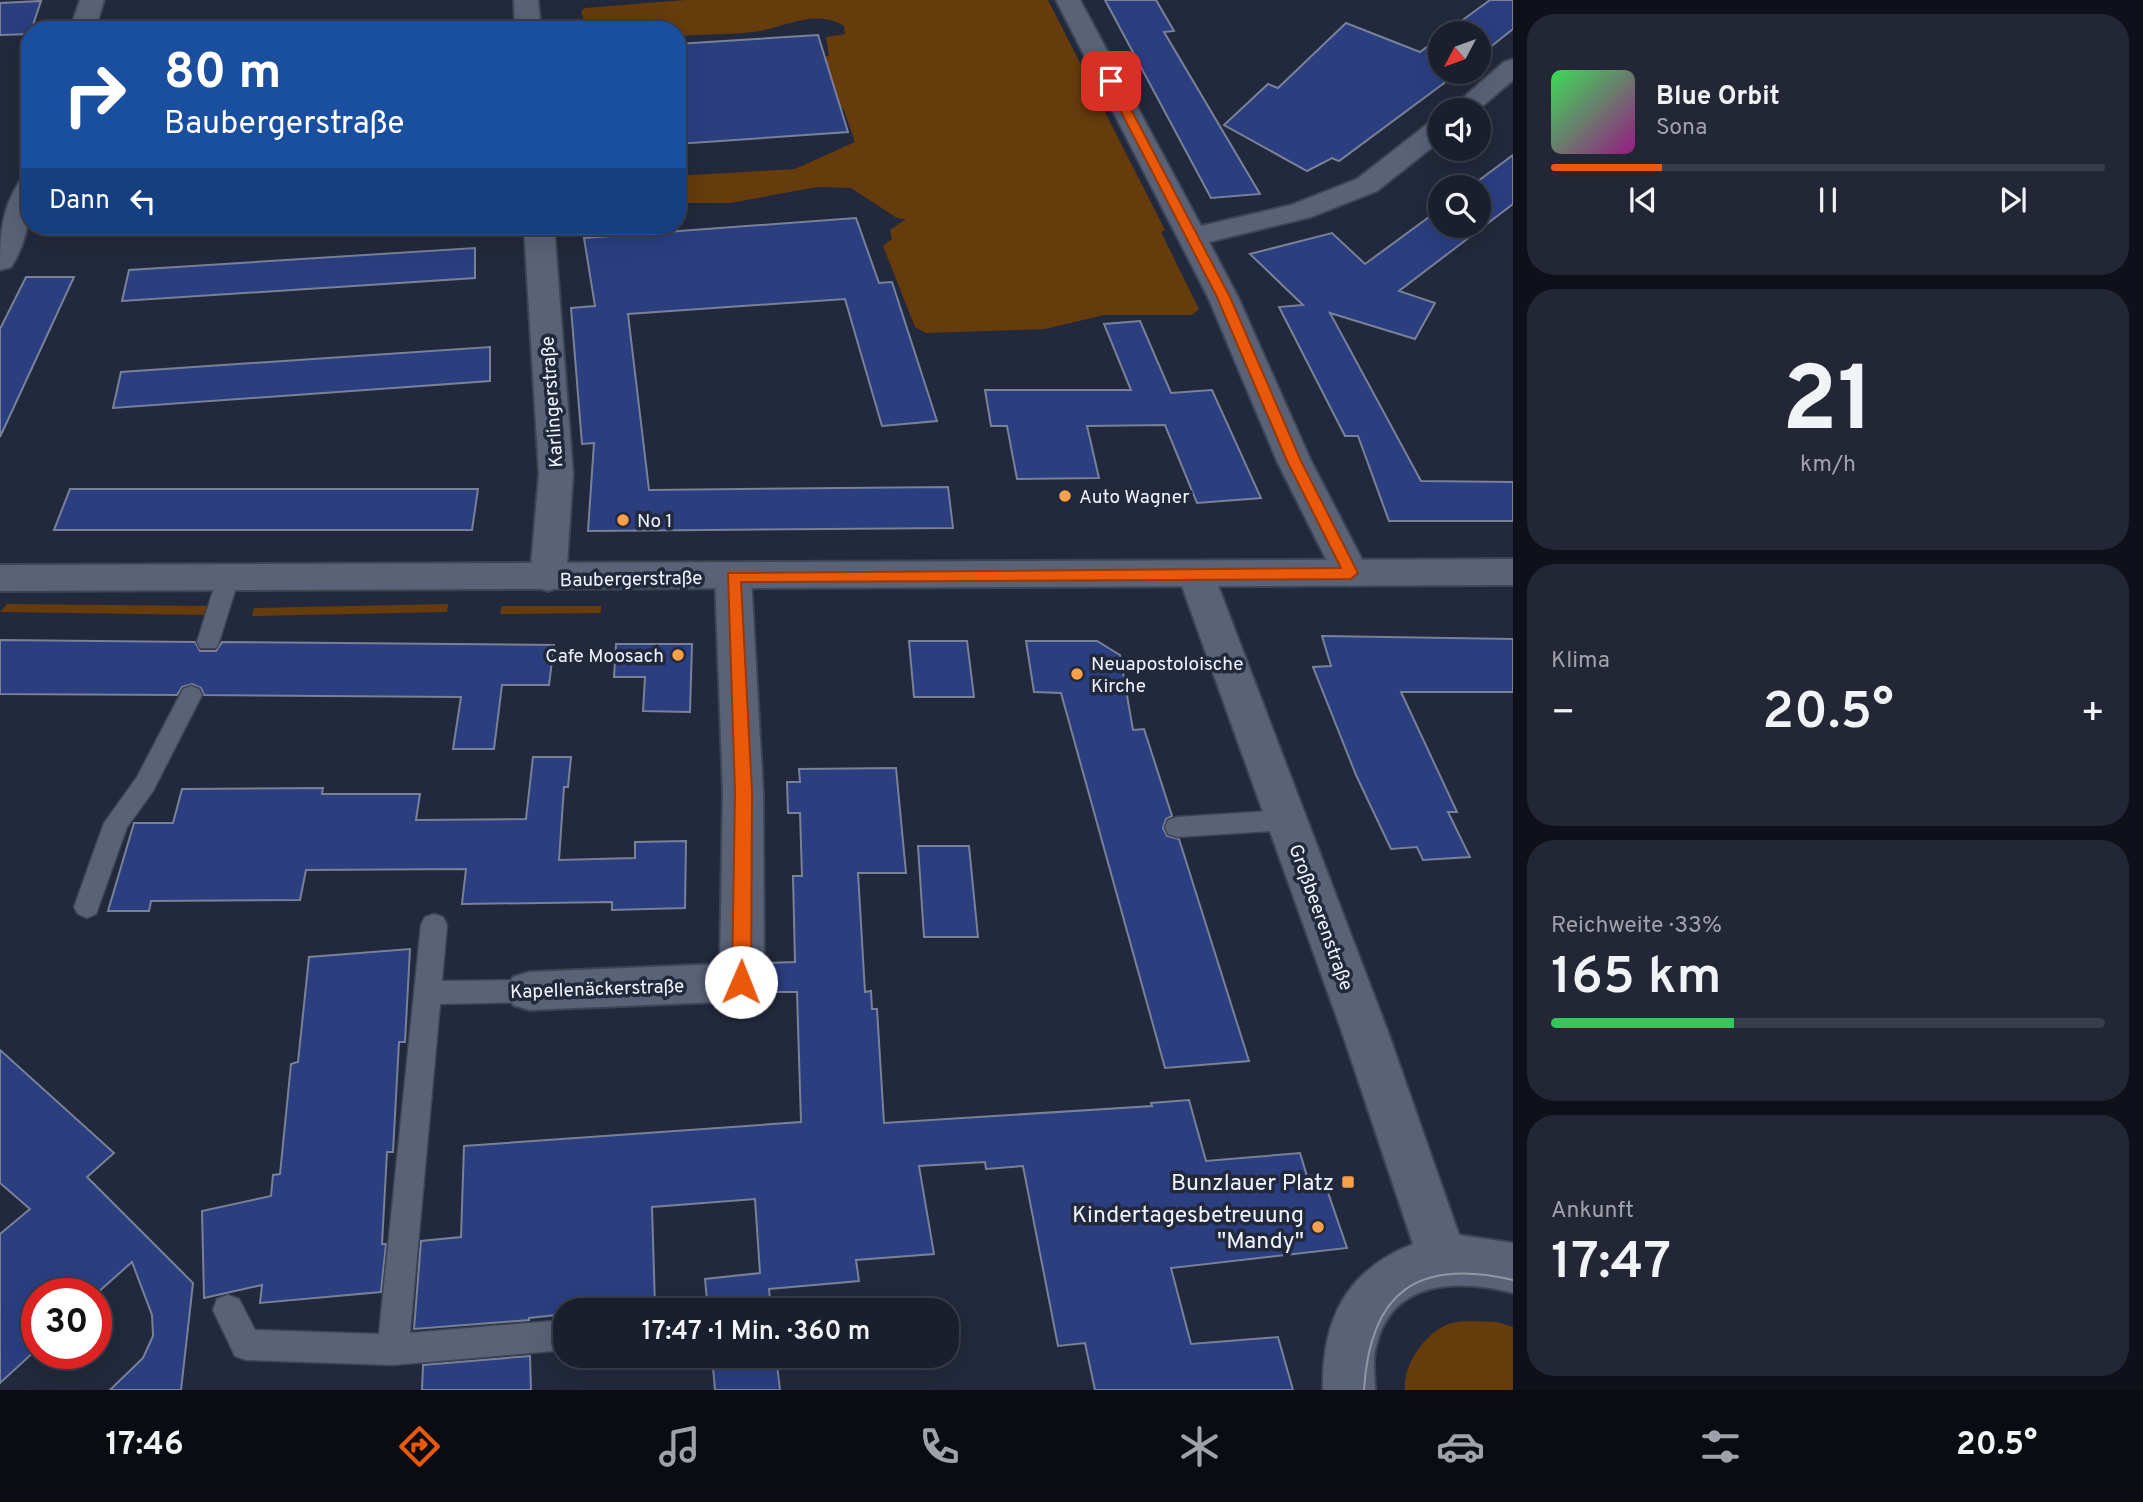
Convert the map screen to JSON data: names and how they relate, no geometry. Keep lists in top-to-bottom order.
{
  "streets": {
    "street": [
      "Karlingerstraße",
      "Baubergerstraße",
      "Großbeerenstraße",
      "Kapellenäckerstraße"
    ]
  },
  "crossings": [
    ["Karlingerstraße", "Baubergerstraße"],
    ["Baubergerstraße", "Großbeerenstraße"],
    ["Baubergerstraße", "Kapellenäckerstraße"]
  ],
  "places": {
    "other": [
      "Auto Wagner",
      "No 1",
      "Cafe Moosach",
      "Neuapostoloische Kirche",
      "Kindertagesbetreuung \"Mandy\""
    ],
    "transit": ["Bunzlauer Platz"]
  },
  "north": "bottom left",
  "page": {
    "turn": ["80 m", "Baubergerstraße"],
    "song": ["Blue Orbit", "Sona"],
    "then": "Dann",
    "tile": [
      ["21", "km/h"],
      "Klima",
      ["Reichweite · 33%", "165 km"],
      ["Ankunft", "17:47"]
    ],
    "heat": ["−", "20.5°", "+"],
    "limit": "30",
    "trip": "17:47 · 1 Min. · 360 m",
    "tabs": ["17:46", "20.5°"]
  }
}
